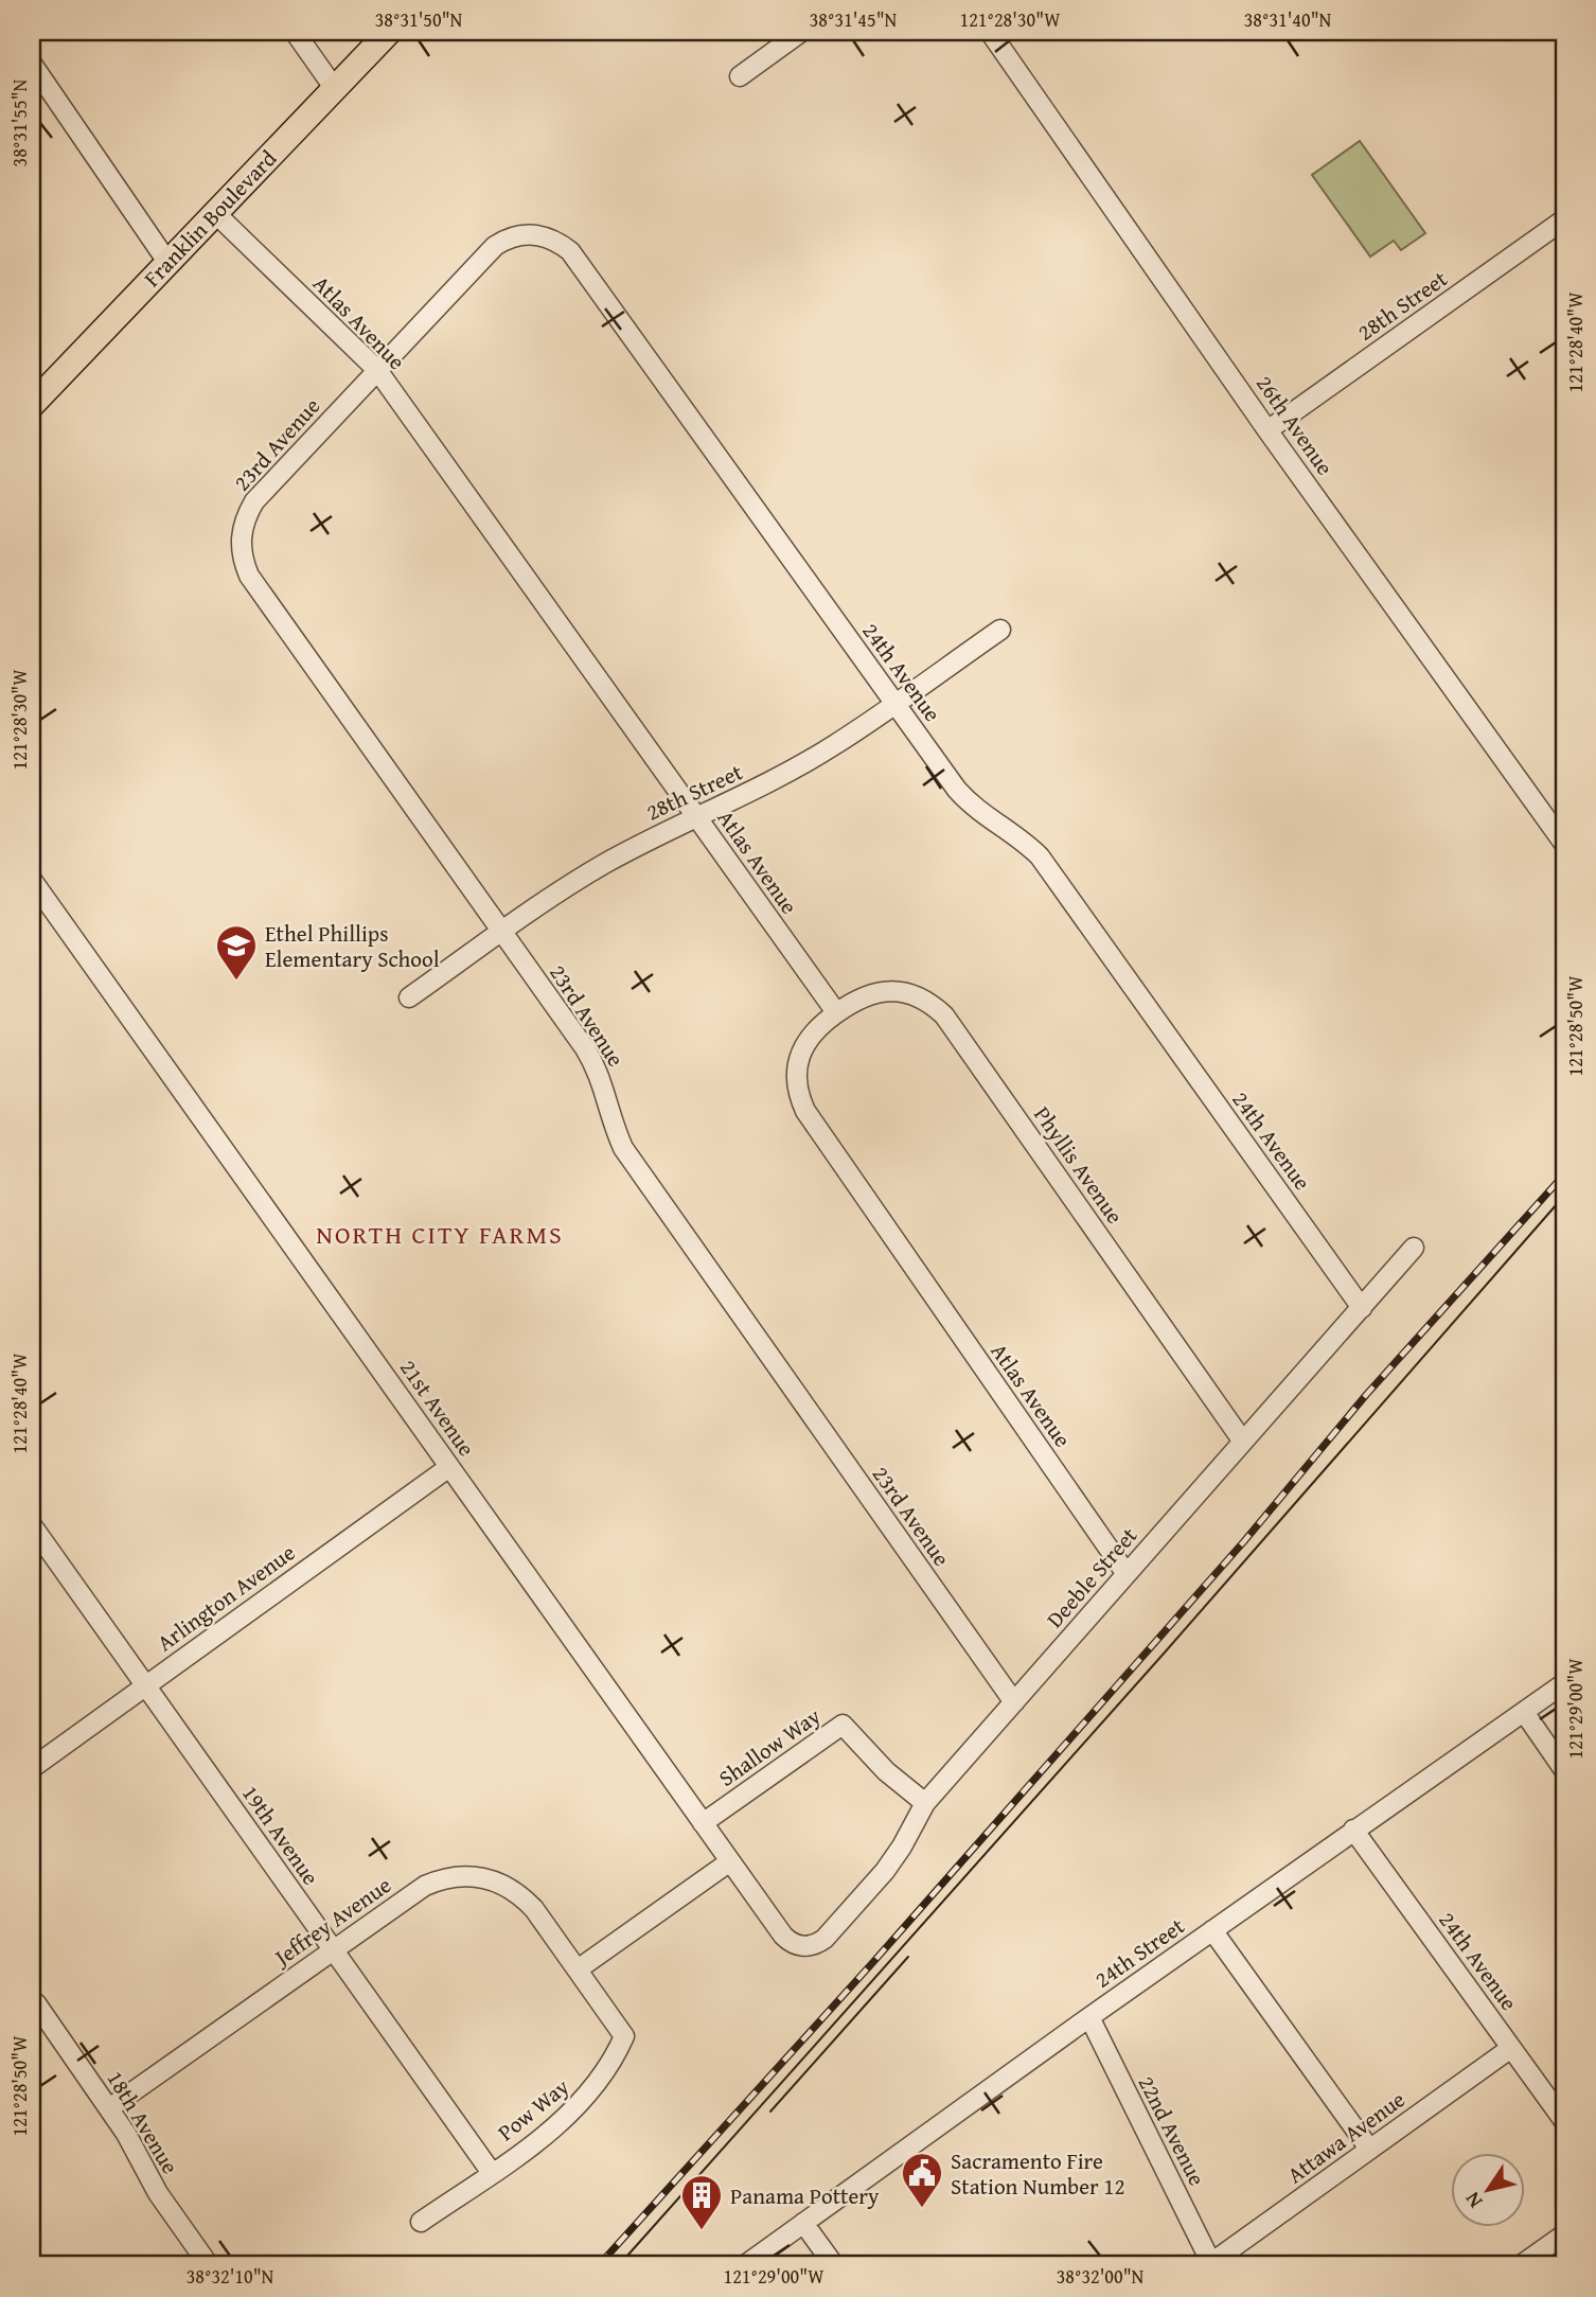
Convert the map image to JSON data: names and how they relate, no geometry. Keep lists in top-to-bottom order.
{
  "streets": {
    "main road": ["Franklin Boulevard"],
    "street": [
      "28th Street",
      "Atlas Avenue",
      "26th Avenue",
      "23rd Avenue",
      "24th Avenue",
      "Phyllis Avenue",
      "21st Avenue",
      "Deeble Street",
      "Arlington Avenue",
      "Shallow Way",
      "19th Avenue",
      "Jeffrey Avenue",
      "24th Street",
      "Pow Way",
      "18th Avenue",
      "22nd Avenue",
      "Attawa Avenue"
    ]
  },
  "crossings": [
    ["Franklin Boulevard", "Atlas Avenue"],
    ["28th Street", "Atlas Avenue"],
    ["28th Street", "26th Avenue"],
    ["28th Street", "23rd Avenue"],
    ["28th Street", "24th Avenue"],
    ["Atlas Avenue", "23rd Avenue"],
    ["Atlas Avenue", "24th Avenue"],
    ["Atlas Avenue", "Phyllis Avenue"],
    ["Atlas Avenue", "Deeble Street"],
    ["23rd Avenue", "24th Avenue"],
    ["23rd Avenue", "Deeble Street"],
    ["24th Avenue", "Deeble Street"],
    ["24th Avenue", "24th Street"],
    ["24th Avenue", "Attawa Avenue"],
    ["Phyllis Avenue", "Deeble Street"],
    ["21st Avenue", "Deeble Street"],
    ["21st Avenue", "Arlington Avenue"],
    ["21st Avenue", "Shallow Way"],
    ["Deeble Street", "Shallow Way"],
    ["Arlington Avenue", "19th Avenue"],
    ["19th Avenue", "Jeffrey Avenue"],
    ["19th Avenue", "Pow Way"],
    ["Jeffrey Avenue", "Pow Way"],
    ["Jeffrey Avenue", "18th Avenue"],
    ["24th Street", "22nd Avenue"],
    ["22nd Avenue", "Attawa Avenue"]
  ],
  "districts": ["NORTH CITY FARMS"],
  "places": {
    "school or university": ["Ethel Phillips Elementary School"],
    "public building": ["Sacramento Fire Station Number 12"],
    "building": ["Panama Pottery"]
  },
  "north": "bottom left",
  "coordinates": [
    "38°31'50\"N",
    "38°31'45\"N",
    "121°28'30\"W",
    "38°31'40\"N",
    "38°31'55\"N",
    "121°28'40\"W",
    "121°28'50\"W",
    "121°29'00\"W",
    "38°32'10\"N",
    "38°32'00\"N"
  ]
}
